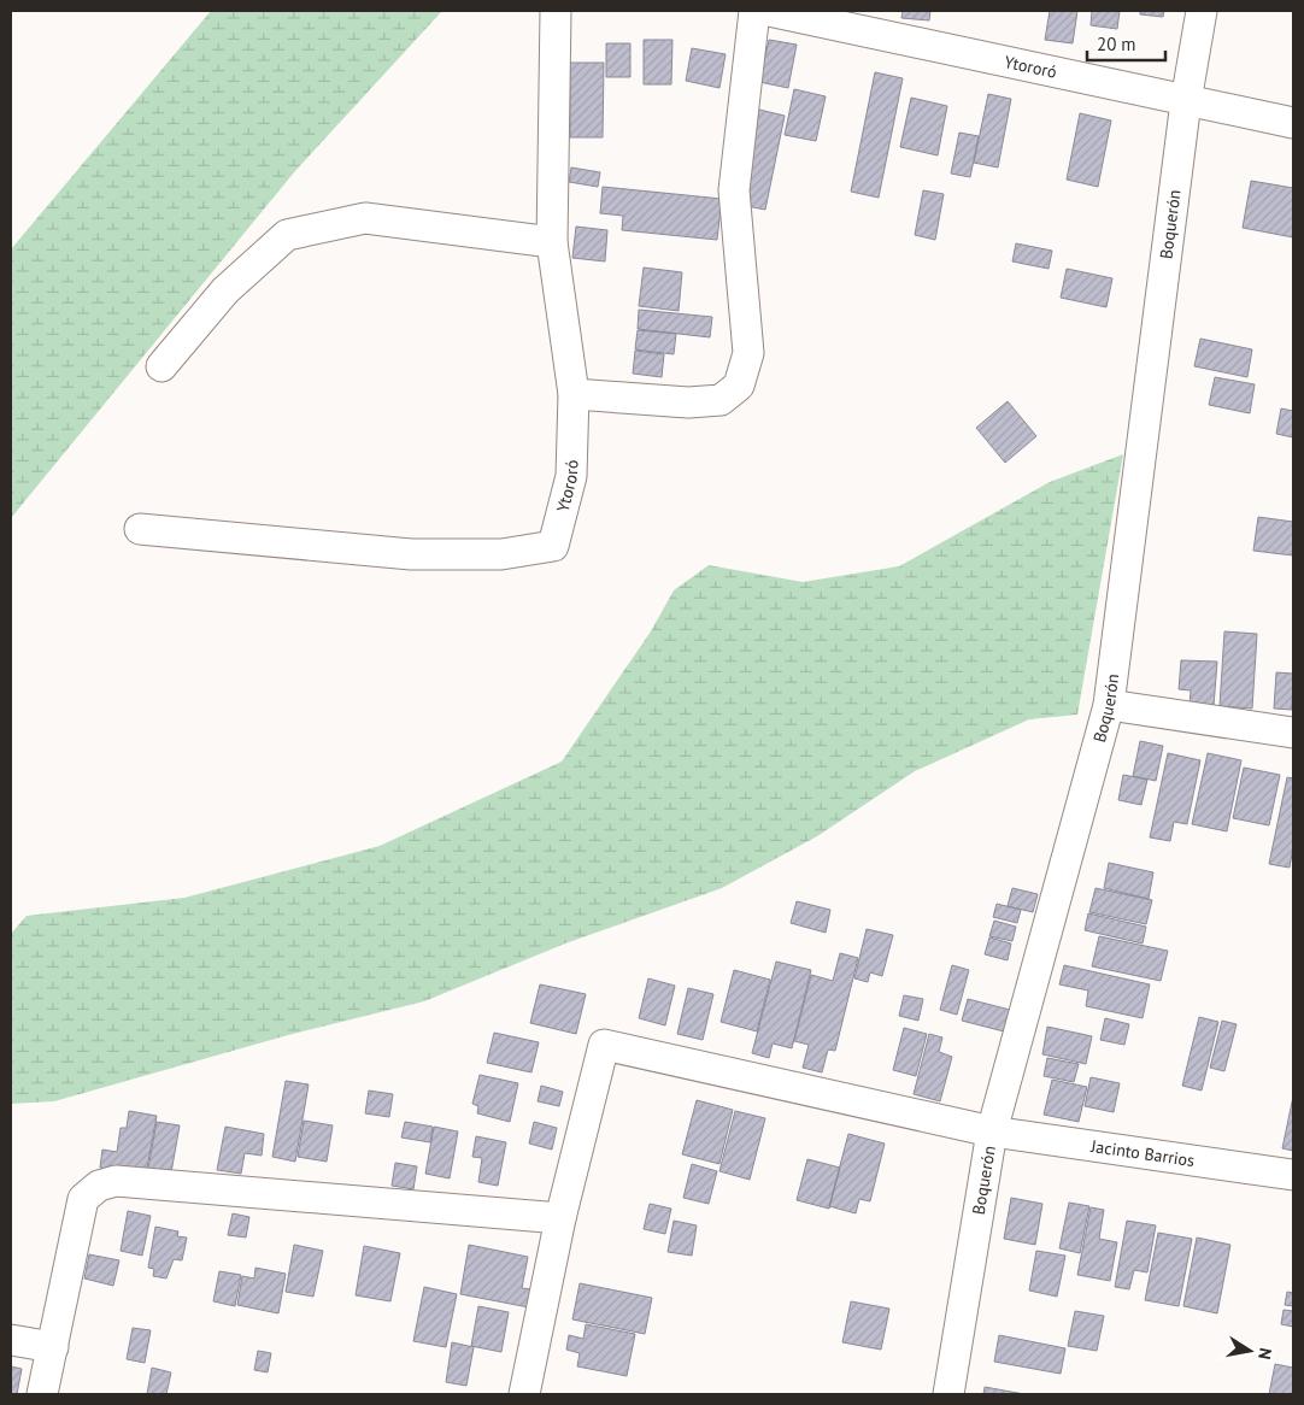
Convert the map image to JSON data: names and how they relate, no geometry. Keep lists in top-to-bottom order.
{
  "streets": {
    "street": ["Ytororó", "Boquerón", "Jacinto Barrios"]
  },
  "crossings": [
    ["Ytororó", "Boquerón"],
    ["Boquerón", "Jacinto Barrios"]
  ],
  "scale_bar": "20 m",
  "north": "right"
}
